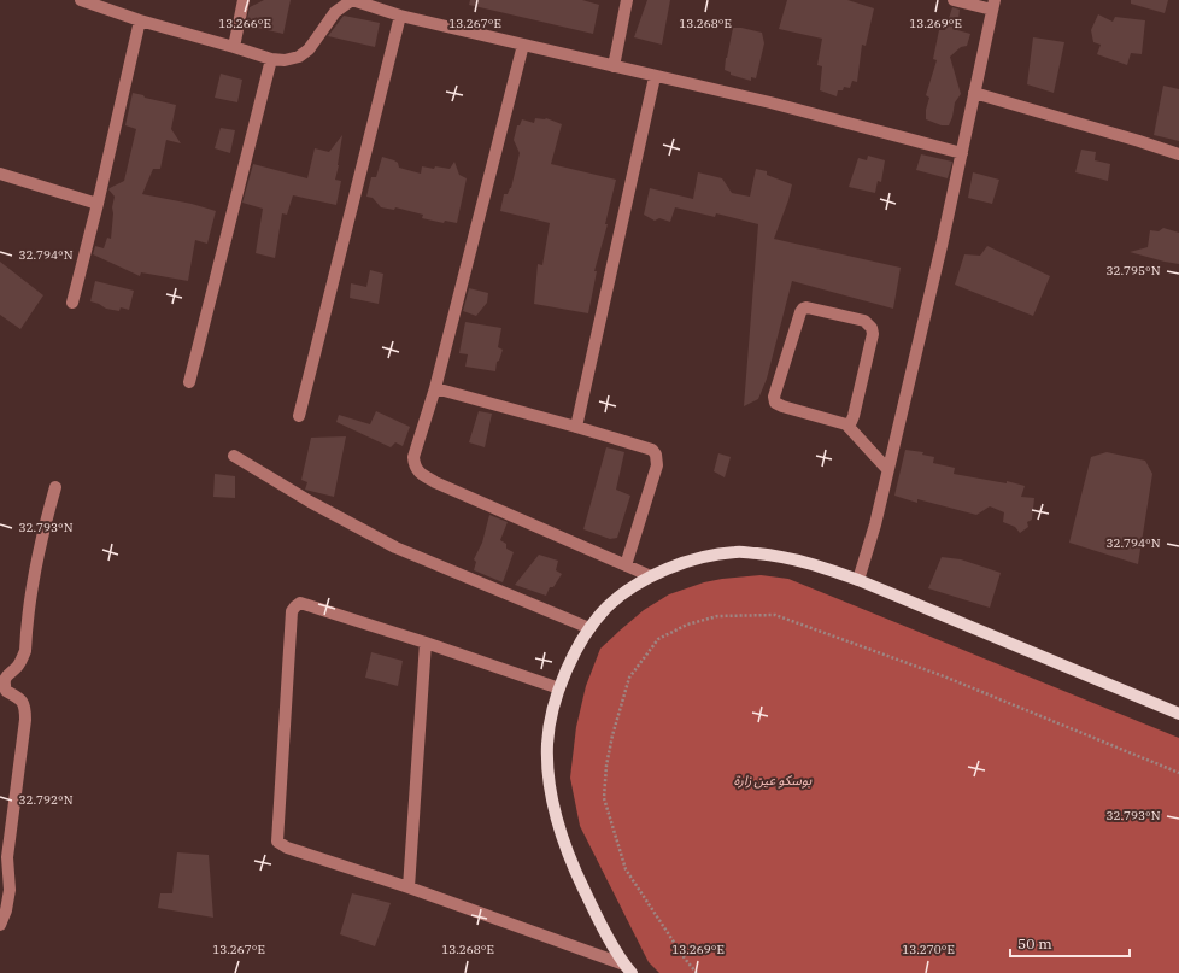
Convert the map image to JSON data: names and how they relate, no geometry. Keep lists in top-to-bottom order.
{
  "parks": ["بوسكو عين زارة"],
  "scale_bar": "50 m",
  "coordinates": [
    "13.269°E",
    "13.266°E",
    "13.267°E",
    "13.268°E",
    "32.794°N",
    "32.795°N",
    "32.793°N",
    "32.792°N",
    "13.270°E"
  ]
}
